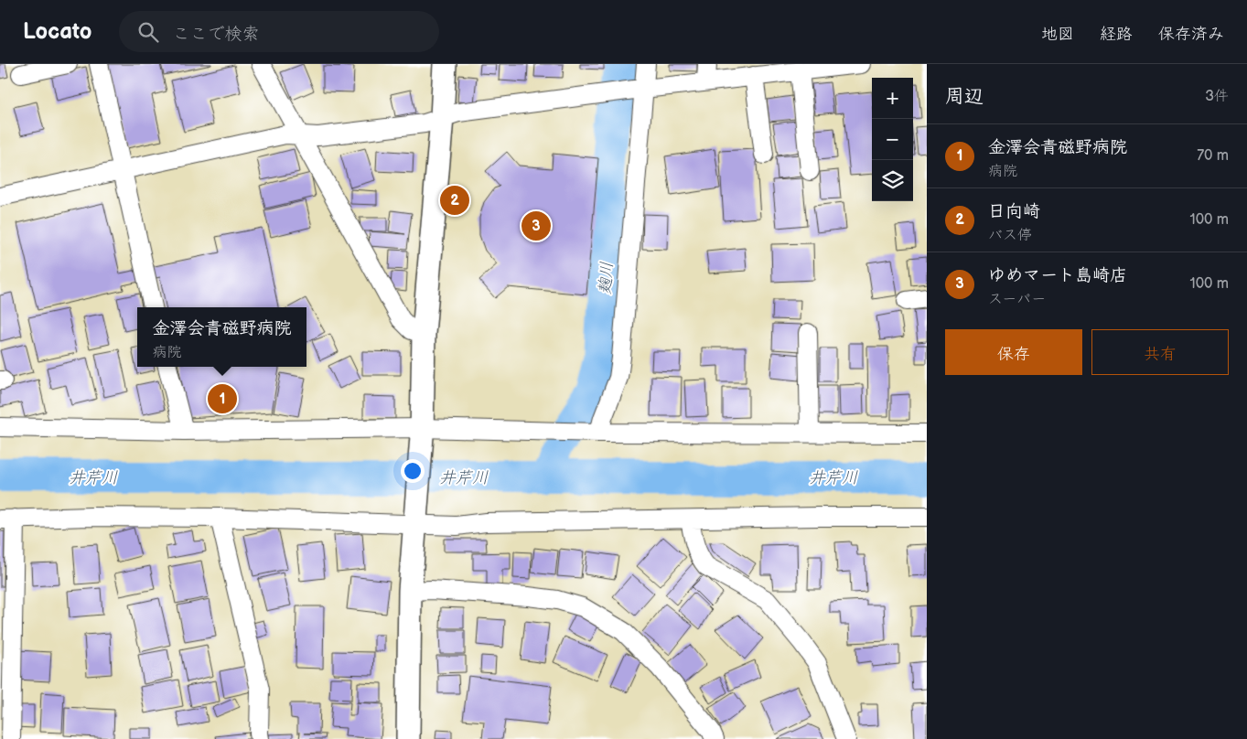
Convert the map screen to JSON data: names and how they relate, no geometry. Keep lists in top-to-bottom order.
{
  "water": ["麹川", "井芹川"],
  "page": {
    "header": "Locato",
    "search": "ここで検索",
    "nav": ["地図", "経路", "保存済み"],
    "heading": ["周辺", "3件"],
    "map_buttons": ["+", "−"],
    "list": [
      {
        "mark": "1",
        "name": "金澤会青磁野病院",
        "note": "病院",
        "value": "70 m"
      },
      {
        "mark": "2",
        "name": "日向崎",
        "note": "バス停",
        "value": "100 m"
      },
      {
        "mark": "3",
        "name": "ゆめマート島崎店",
        "note": "スーパー",
        "value": "100 m"
      }
    ],
    "pins": ["2", "3", "1"],
    "popup": ["金澤会青磁野病院", "病院"],
    "buttons": ["保存", "共有"]
  }
}
